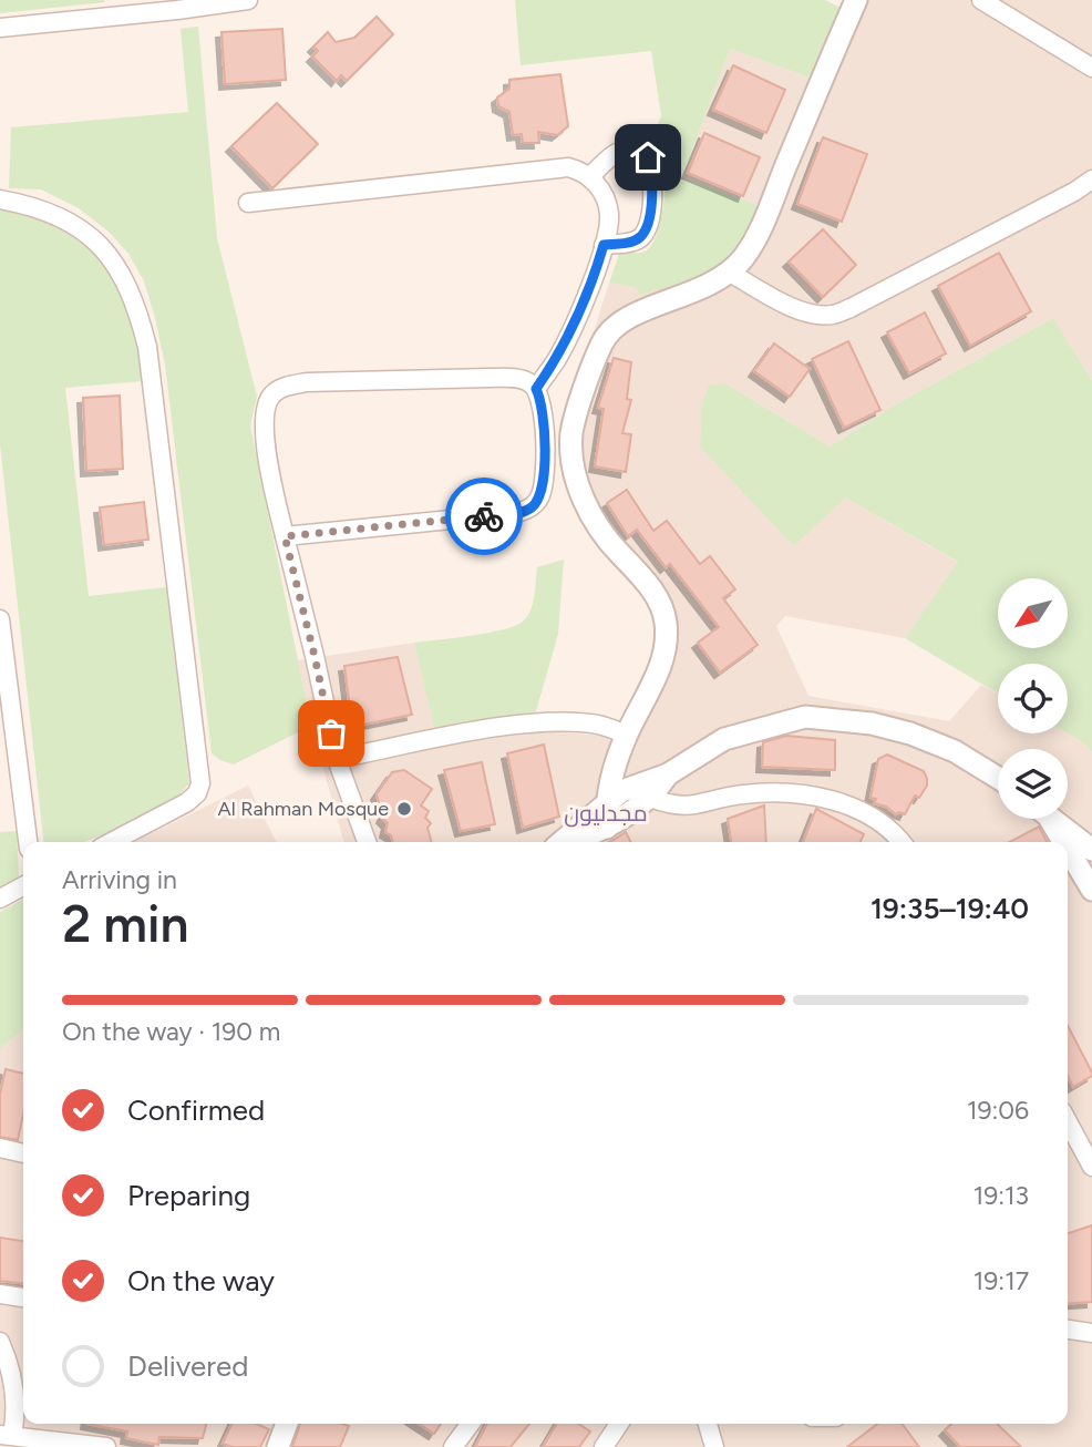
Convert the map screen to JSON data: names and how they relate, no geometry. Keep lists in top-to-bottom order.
{
  "districts": ["مجدليون"],
  "places": ["Al Rahman Mosque"],
  "north": "bottom left",
  "page": {
    "heading": ["2 min", "Arriving in", "19:35–19:40"],
    "bar": "On the way · 190 m",
    "list": [
      ["Confirmed", "19:06"],
      ["Preparing", "19:13"],
      ["On the way", "19:17"],
      "Delivered"
    ]
  }
}
